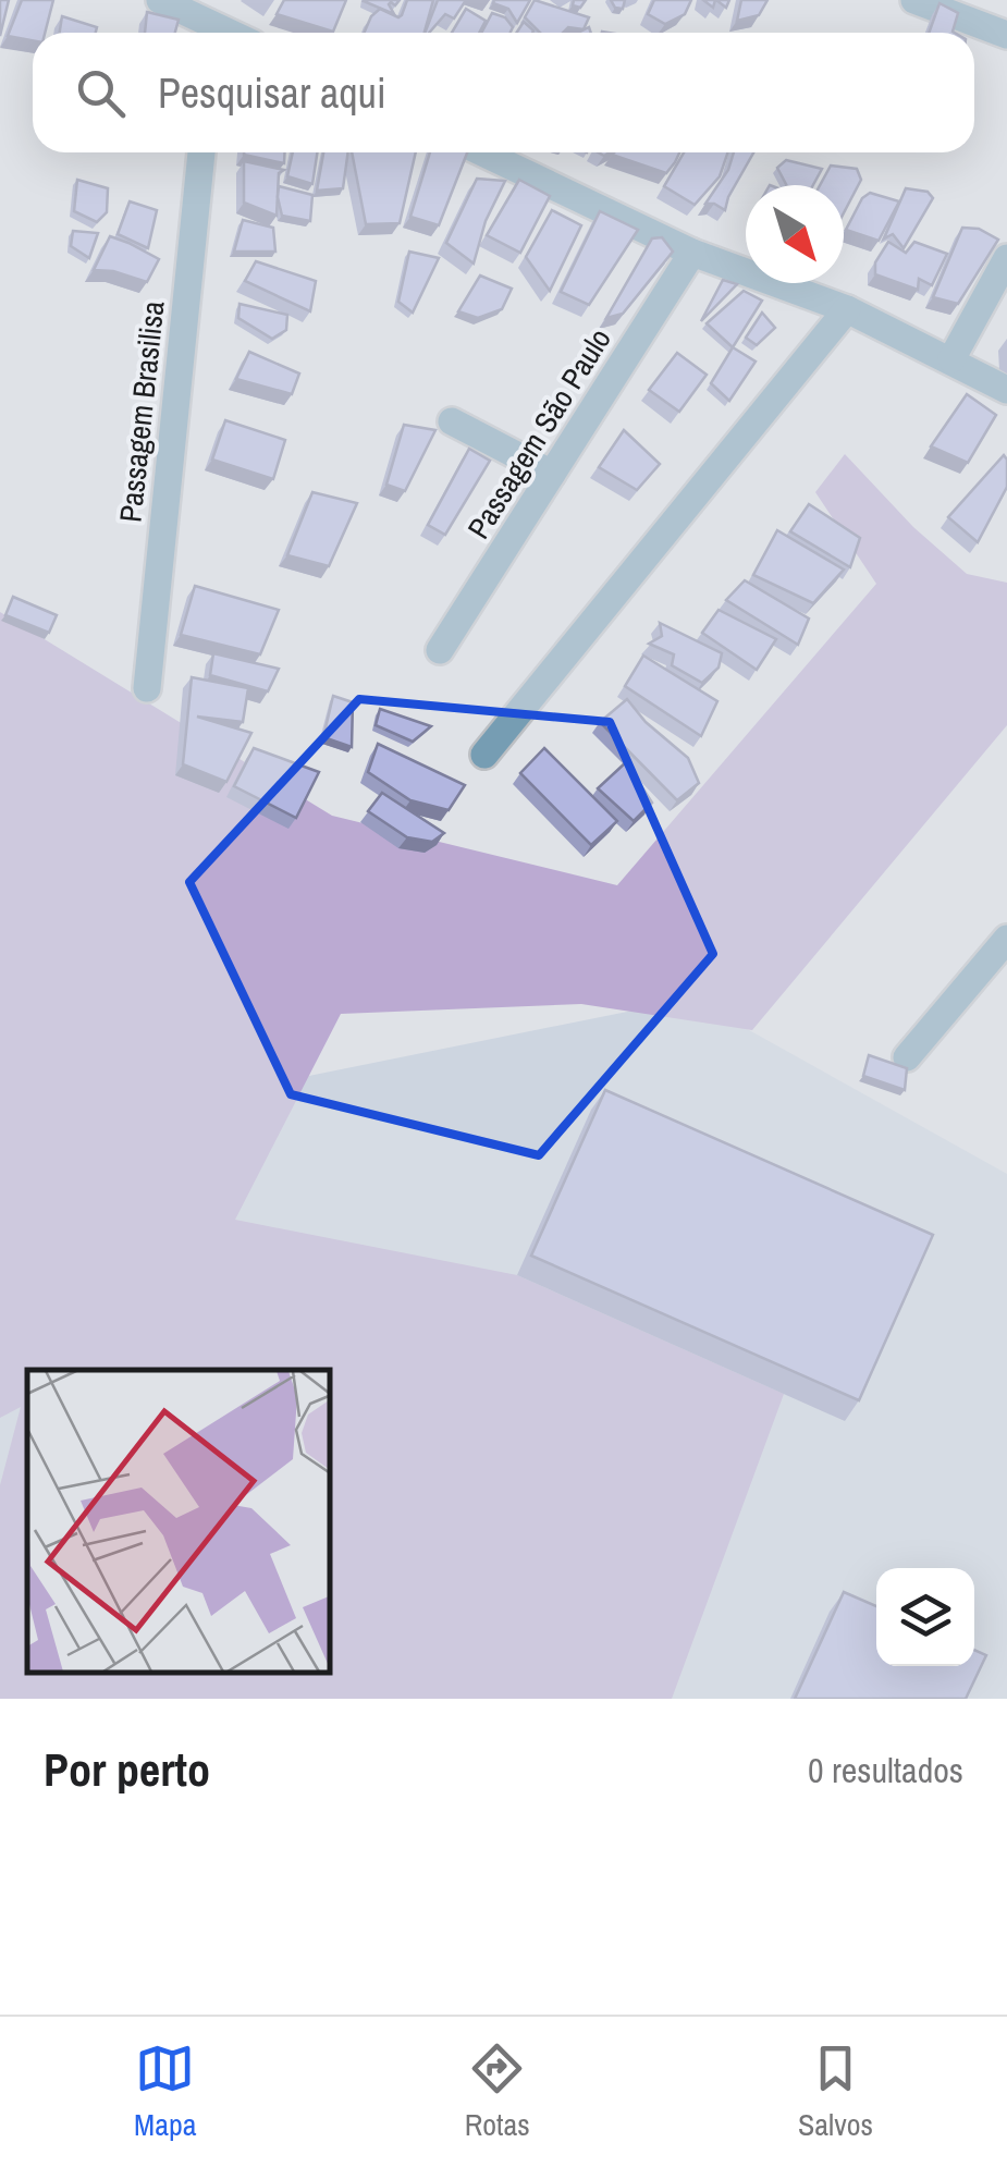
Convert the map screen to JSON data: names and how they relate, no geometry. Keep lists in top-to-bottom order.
{
  "streets": {
    "street": ["Passagem Brasilisa", "Passagem São Paulo"]
  },
  "north": "bottom right",
  "page": {
    "search": "Pesquisar aqui",
    "heading": ["Por perto", "0 resultados"],
    "nav": ["Mapa", "Rotas", "Salvos"]
  }
}
